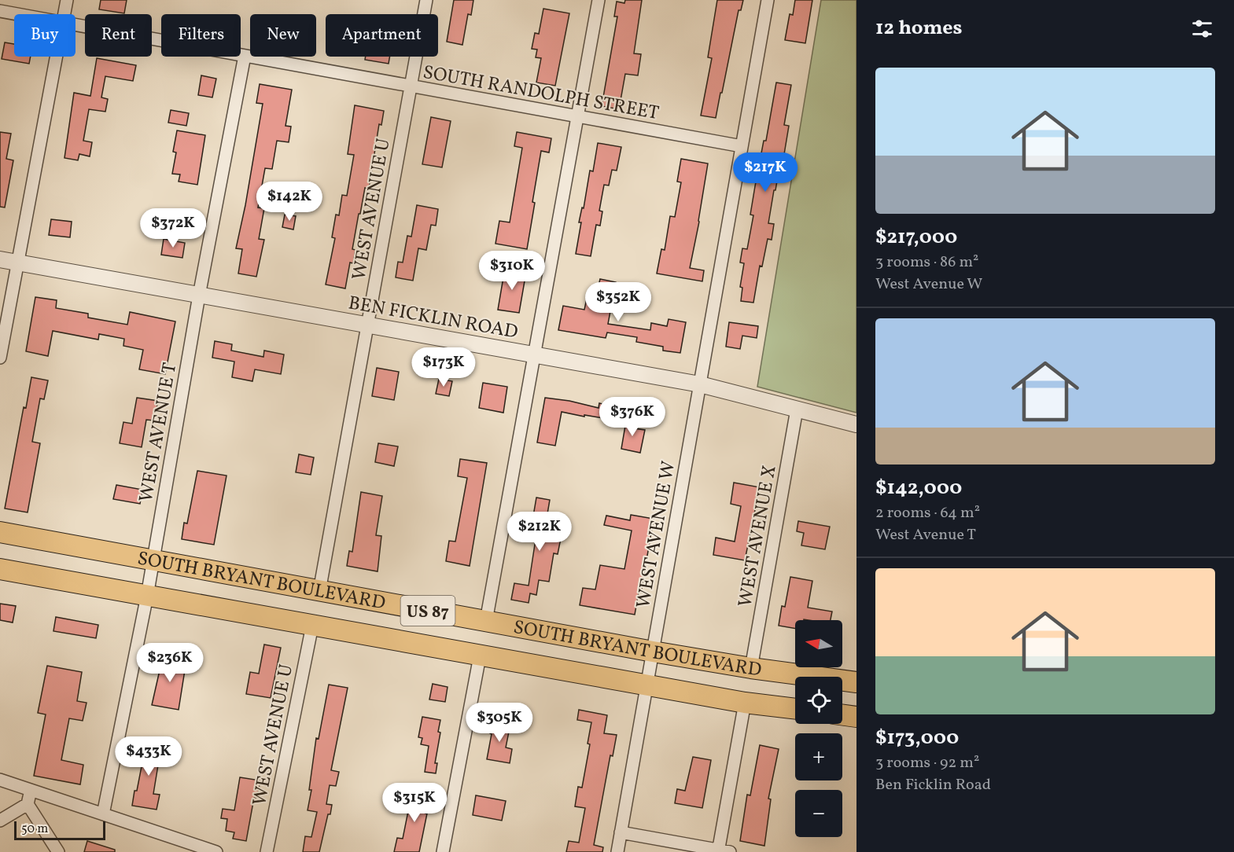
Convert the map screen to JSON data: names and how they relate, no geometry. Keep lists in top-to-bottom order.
{
  "streets": {
    "main road": ["SOUTH BRYANT BOULEVARD", "US 87"],
    "street": [
      "SOUTH RANDOLPH STREET",
      "WEST AVENUE U",
      "BEN FICKLIN ROAD",
      "WEST AVENUE T",
      "WEST AVENUE W",
      "WEST AVENUE X"
    ]
  },
  "crossings": [
    ["SOUTH RANDOLPH STREET", "WEST AVENUE U"],
    ["SOUTH RANDOLPH STREET", "WEST AVENUE T"],
    ["SOUTH RANDOLPH STREET", "WEST AVENUE W"],
    ["WEST AVENUE U", "BEN FICKLIN ROAD"],
    ["WEST AVENUE U", "SOUTH BRYANT BOULEVARD"],
    ["BEN FICKLIN ROAD", "WEST AVENUE T"],
    ["BEN FICKLIN ROAD", "WEST AVENUE W"],
    ["BEN FICKLIN ROAD", "WEST AVENUE X"],
    ["WEST AVENUE T", "SOUTH BRYANT BOULEVARD"],
    ["WEST AVENUE W", "SOUTH BRYANT BOULEVARD"],
    ["WEST AVENUE X", "SOUTH BRYANT BOULEVARD"]
  ],
  "scale_bar": "50 m",
  "north": "left",
  "page": {
    "heading": "12 homes",
    "chip": [
      "Buy",
      "Rent",
      "Filters",
      "New",
      "Apartment"
    ],
    "list": [
      {
        "name": "$217,000",
        "note": "3 rooms · 86 m² · West Avenue W"
      },
      {
        "name": "$142,000",
        "note": "2 rooms · 64 m² · West Avenue T"
      },
      {
        "name": "$173,000",
        "note": "3 rooms · 92 m² · Ben Ficklin Road"
      }
    ],
    "price": [
      "$217K",
      "$142K",
      "$372K",
      "$310K",
      "$352K",
      "$173K",
      "$376K",
      "$212K",
      "$236K",
      "$305K",
      "$433K",
      "$315K"
    ],
    "map_buttons": ["+", "−"],
    "scale": "50 m"
  }
}
